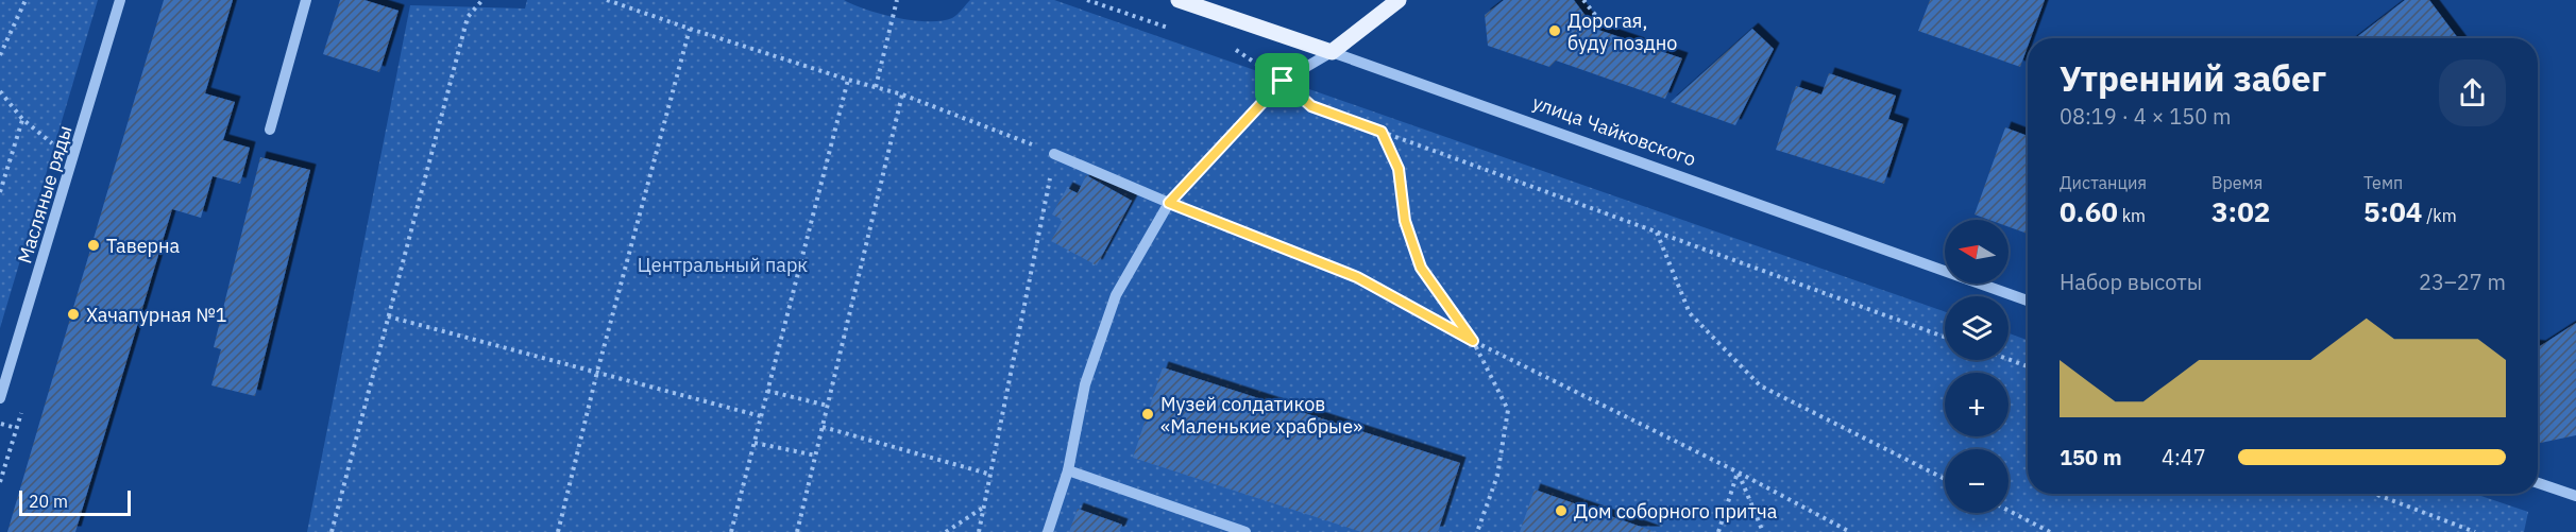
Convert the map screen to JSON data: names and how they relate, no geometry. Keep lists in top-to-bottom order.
{
  "streets": {
    "main road": ["улица Чайковского"],
    "street": ["Масляные ряды"]
  },
  "parks": ["Центральный парк"],
  "places": [
    "Дорогая, буду поздно",
    "Таверна",
    "Хачапурная №1",
    "Музей солдатиков «Маленькие храбрые»",
    "Дом соборного притча"
  ],
  "scale_bar": "20 m",
  "north": "left",
  "page": {
    "heading": ["Утренний забег", "08:19 · 4 × 150 m"],
    "stats": [
      ["Дистанция", "0.60 km"],
      ["Время", "3:02"],
      ["Темп", "5:04 /km"]
    ],
    "map_buttons": ["+", "−"],
    "chart": ["Набор высоты", "23–27 m"],
    "list": [
      {
        "name": "150 m",
        "note": "4:47"
      }
    ],
    "scale": "20 m"
  }
}
